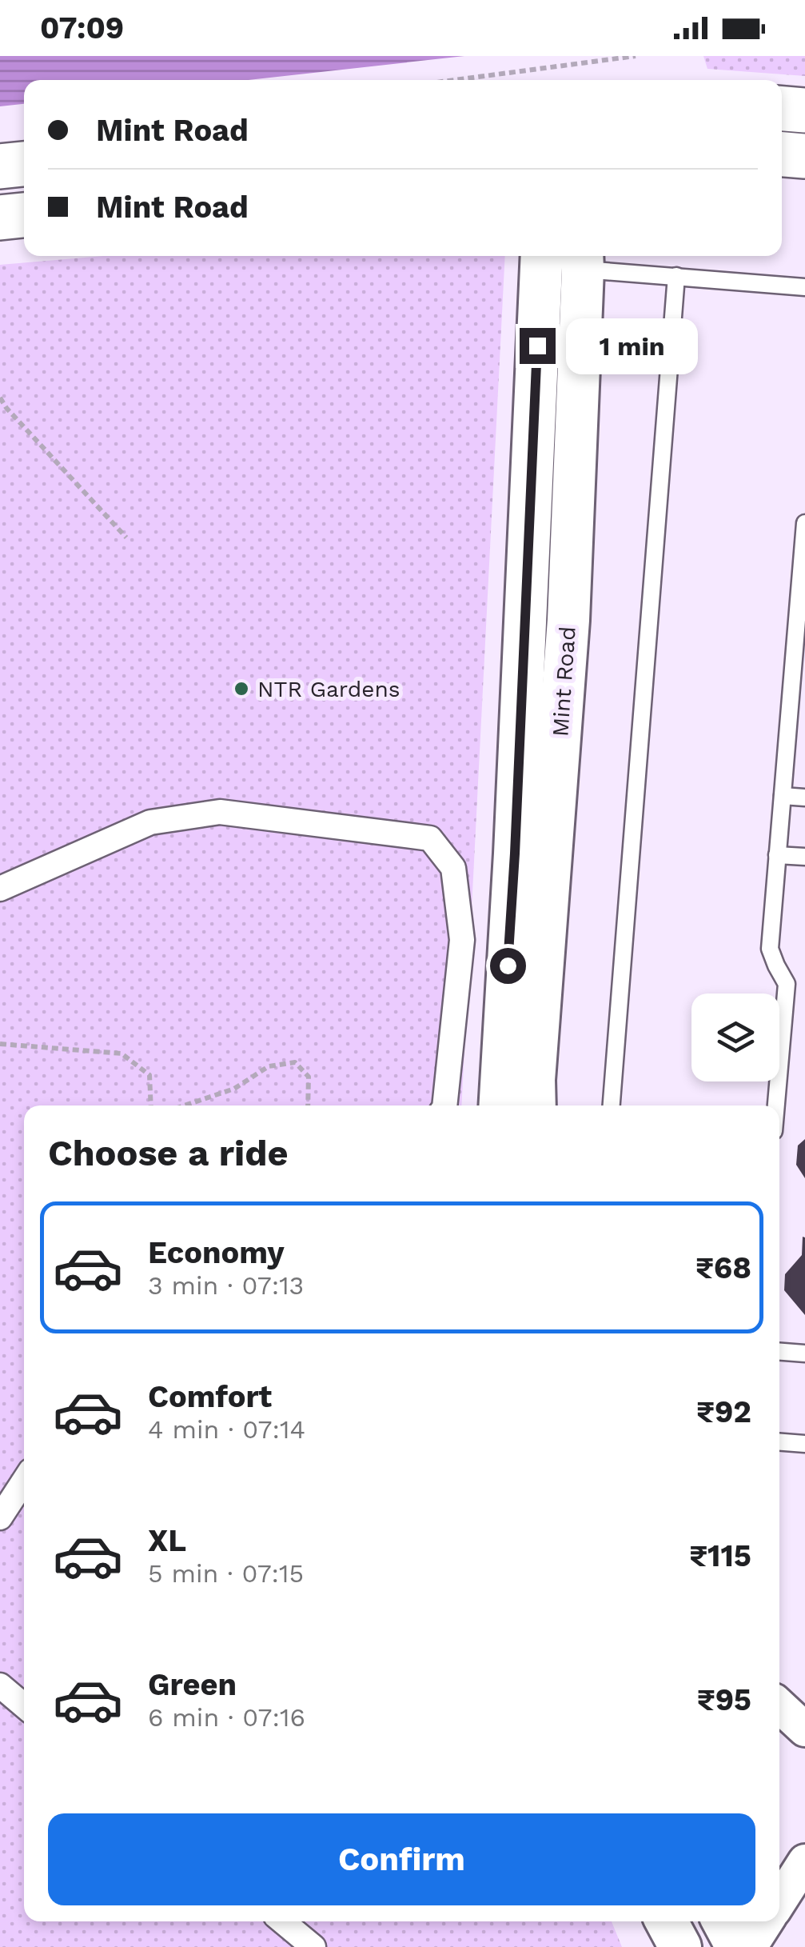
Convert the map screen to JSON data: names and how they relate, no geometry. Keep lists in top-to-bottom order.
{
  "streets": {
    "street": ["Mint Road"]
  },
  "places": ["NTR Gardens"],
  "page": {
    "status": "07:09",
    "banner": ["Mint Road", "Mint Road"],
    "bubble": "1 min",
    "heading": "Choose a ride",
    "list": [
      {
        "name": "Economy",
        "note": "3 min · 07:13",
        "value": "₹68"
      },
      {
        "name": "Comfort",
        "note": "4 min · 07:14",
        "value": "₹92"
      },
      {
        "name": "XL",
        "note": "5 min · 07:15",
        "value": "₹115"
      },
      {
        "name": "Green",
        "note": "6 min · 07:16",
        "value": "₹95"
      }
    ],
    "buttons": "Confirm"
  }
}
